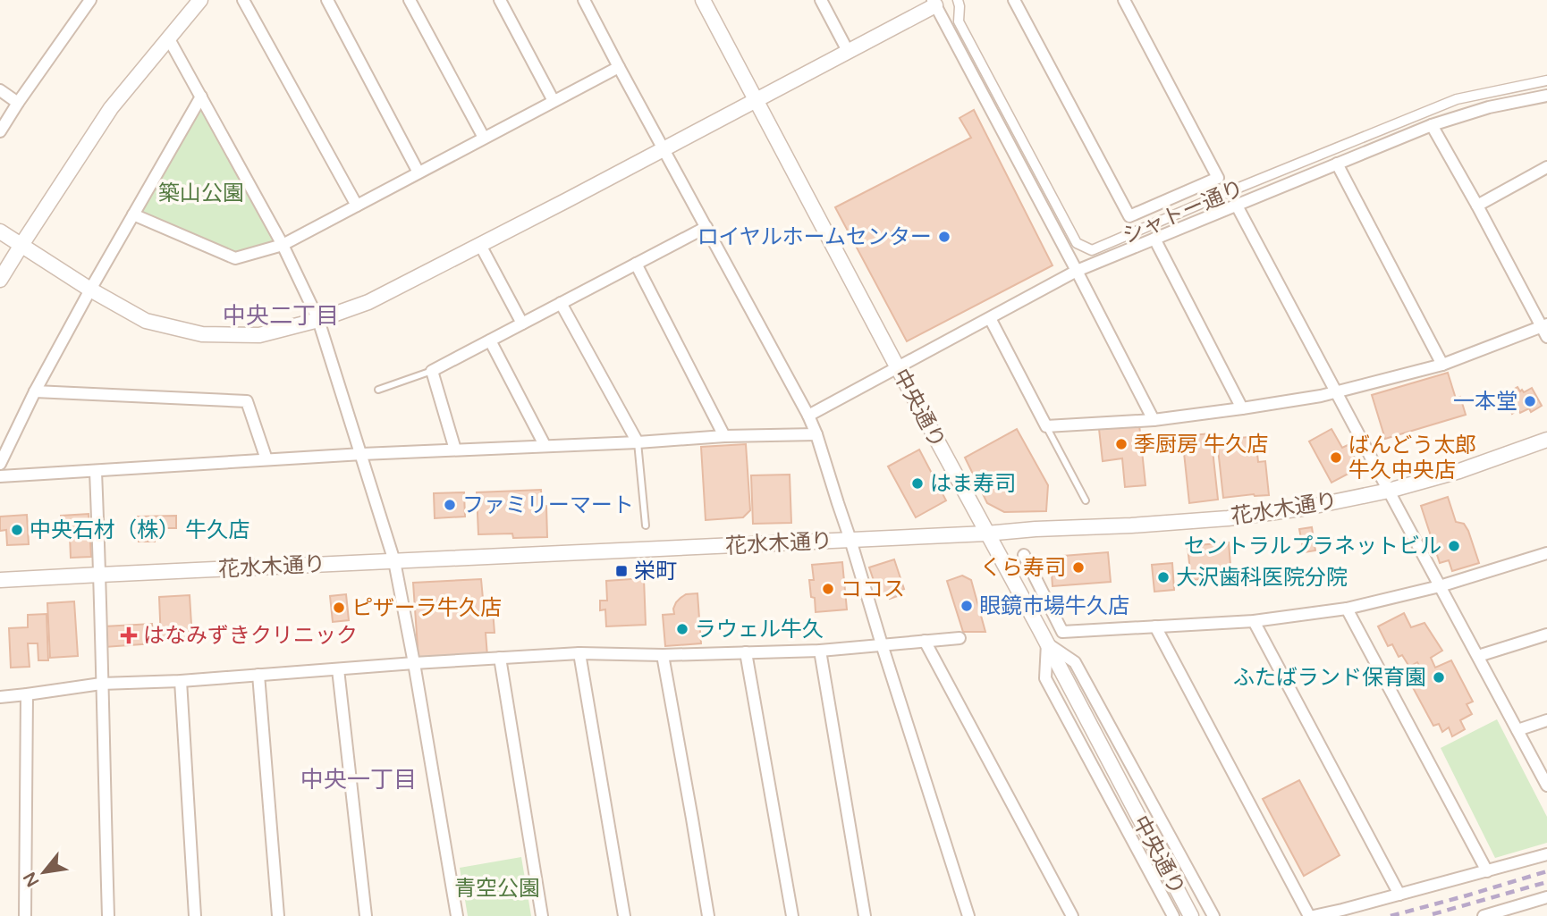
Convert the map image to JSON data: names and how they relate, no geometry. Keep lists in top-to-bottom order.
{
  "streets": {
    "street": ["シャトー通り", "中央通り", "花水木通り"]
  },
  "crossings": [
    ["中央通り", "花水木通り"]
  ],
  "districts": ["中央二丁目", "中央一丁目"],
  "parks": ["築山公園", "青空公園"],
  "places": {
    "other": [
      "ロイヤルホームセンター",
      "一本堂",
      "季厨房 牛久店",
      "ばんどう太郎 牛久中央店",
      "はま寿司",
      "ファミリーマート",
      "中央石材（株） 牛久店",
      "セントラルプラネットビル",
      "くら寿司",
      "大沢歯科医院分院",
      "ココス",
      "眼鏡市場牛久店",
      "ピザーラ牛久店",
      "ラウェル牛久",
      "ふたばランド保育園"
    ],
    "transit": ["栄町"],
    "health": ["はなみずきクリニック"]
  },
  "north": "bottom left"
}
